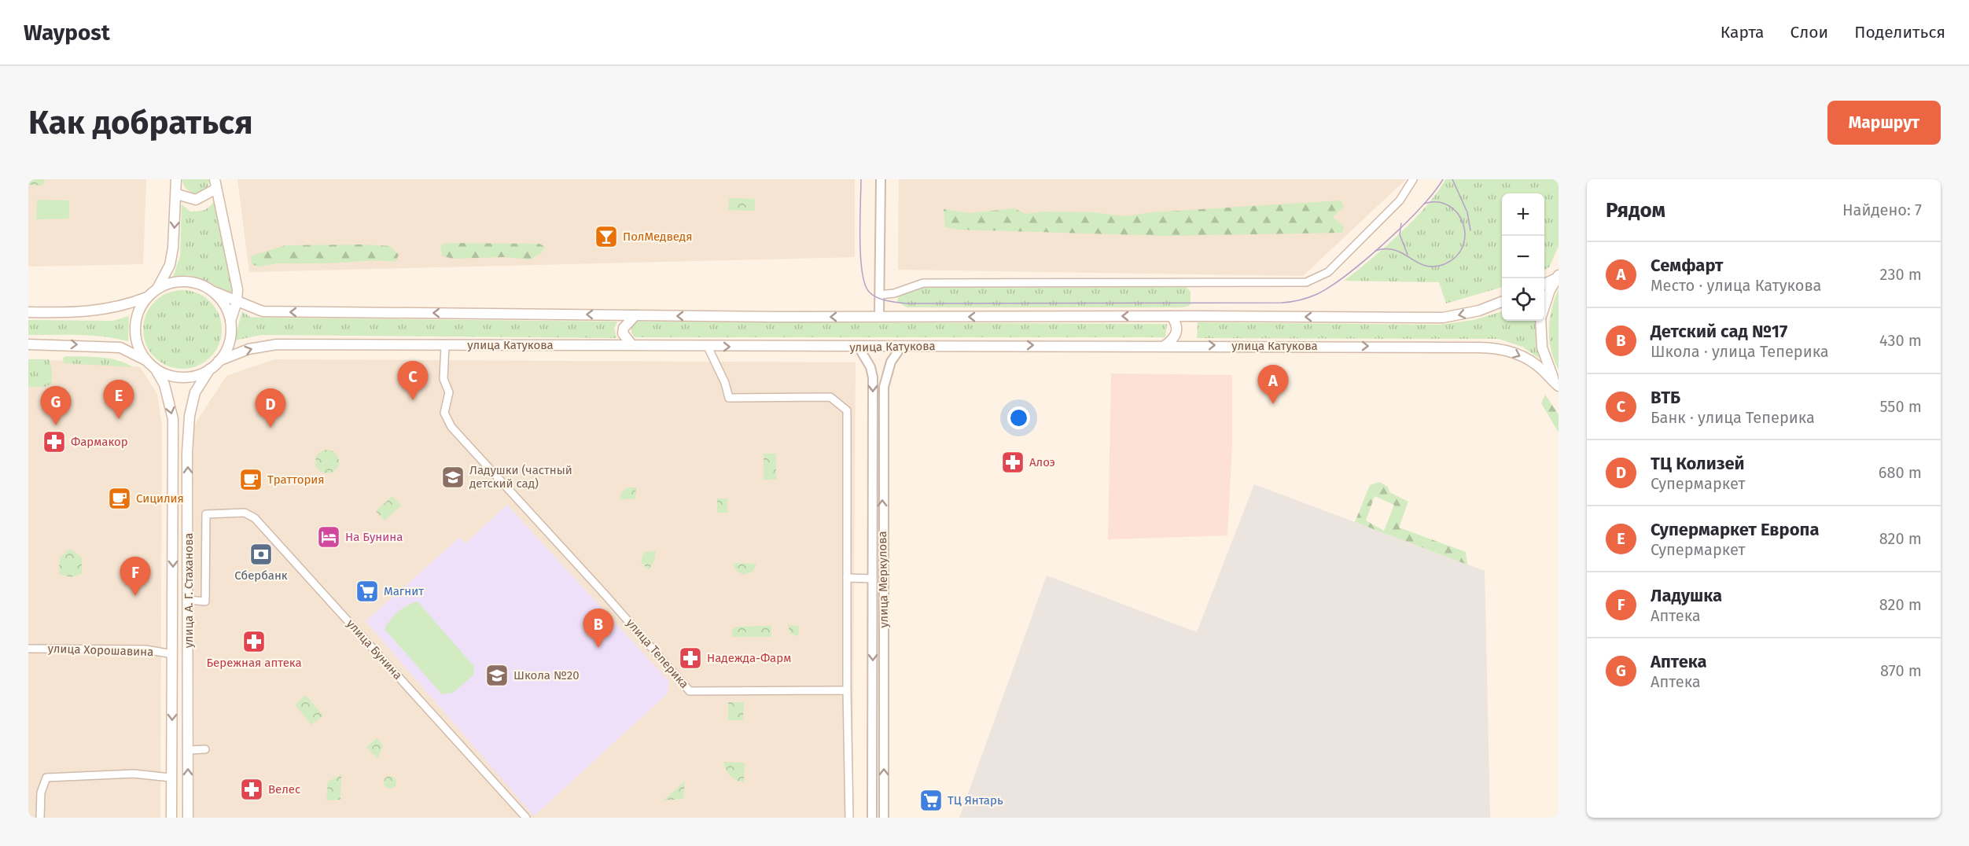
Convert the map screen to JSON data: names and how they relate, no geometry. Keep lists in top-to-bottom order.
{
  "streets": {
    "main road": ["улица Катукова", "улица А. Г. Стаханова"],
    "street": [
      "улица Меркулова",
      "улица Бунина",
      "улица Хорошавина",
      "улица Теперика"
    ]
  },
  "crossings": [
    ["улица Катукова", "улица Меркулова"],
    ["улица Катукова", "улица А. Г. Стаханова"],
    ["улица Катукова", "улица Теперика"],
    ["улица А. Г. Стаханова", "улица Бунина"],
    ["улица А. Г. Стаханова", "улица Хорошавина"]
  ],
  "places": {
    "bar": ["ПолМедведя"],
    "pharmacy": [
      "Фармакор",
      "Алоэ",
      "Бережная аптека",
      "Надежда-Фарм",
      "Велес"
    ],
    "school or university": ["Ладушки (частный детский сад)", "Школа №20"],
    "cafe": ["Траттория", "Сицилия"],
    "hotel": ["На Бунина"],
    "bank": ["Сбербанк"],
    "supermarket": ["Магнит", "ТЦ Янтарь"]
  },
  "page": {
    "header": "Waypost",
    "nav": ["Карта", "Слои", "Поделиться"],
    "buttons": "Маршрут",
    "title": "Как добраться",
    "heading": ["Рядом", "Найдено: 7"],
    "map_buttons": ["+", "−"],
    "list": [
      {
        "mark": "A",
        "name": "Семфарт",
        "note": "Место · улица Катукова",
        "value": "230 m"
      },
      {
        "mark": "B",
        "name": "Детский сад №17",
        "note": "Школа · улица Теперика",
        "value": "430 m"
      },
      {
        "mark": "C",
        "name": "ВТБ",
        "note": "Банк · улица Теперика",
        "value": "550 m"
      },
      {
        "mark": "D",
        "name": "ТЦ Колизей",
        "note": "Супермаркет",
        "value": "680 m"
      },
      {
        "mark": "E",
        "name": "Супермаркет Европа",
        "note": "Супермаркет",
        "value": "820 m"
      },
      {
        "mark": "F",
        "name": "Ладушка",
        "note": "Аптека",
        "value": "820 m"
      },
      {
        "mark": "G",
        "name": "Аптека",
        "note": "Аптека",
        "value": "870 m"
      }
    ],
    "pins": [
      "C",
      "A",
      "E",
      "G",
      "D",
      "F",
      "B"
    ]
  }
}
